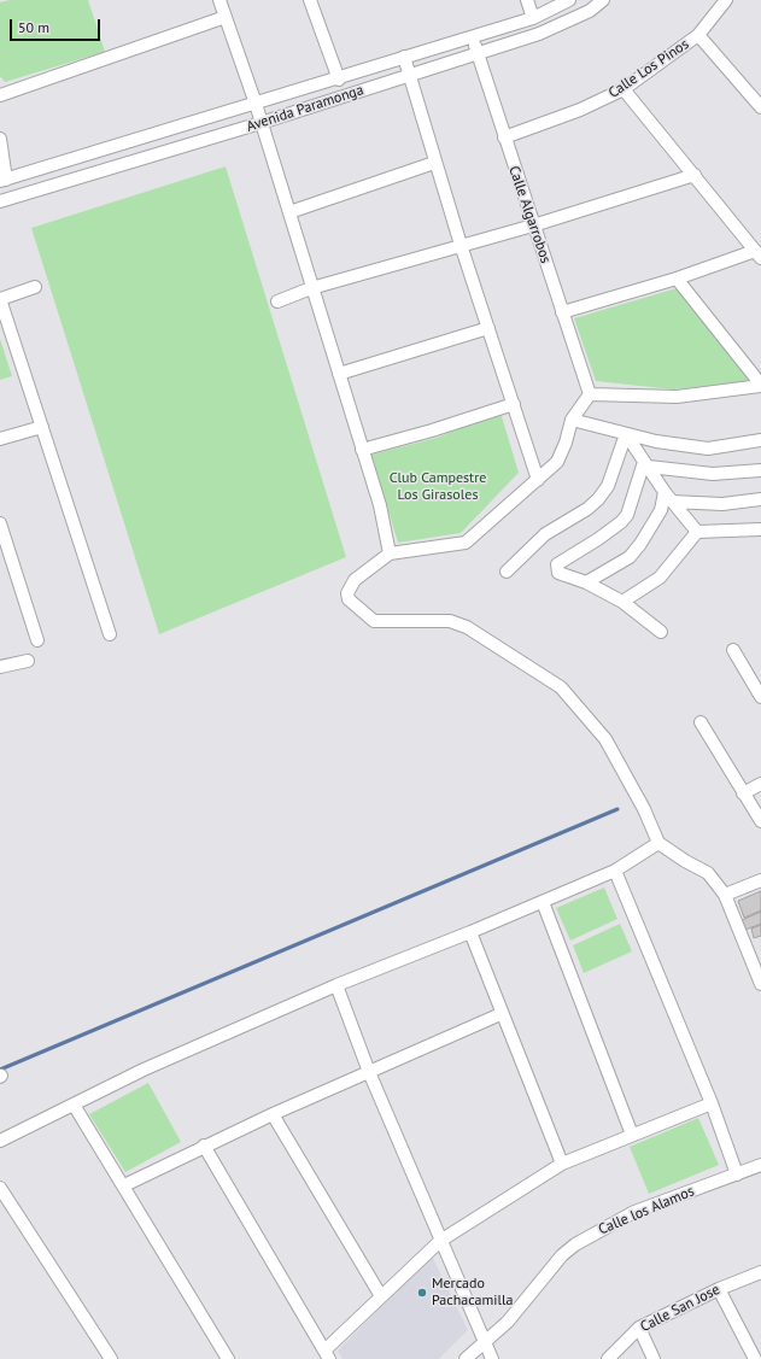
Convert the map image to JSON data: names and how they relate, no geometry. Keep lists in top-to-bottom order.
{
  "streets": {
    "street": [
      "Calle Los Pinos",
      "Avenida Paramonga",
      "Calle Algarrobos",
      "Calle los Alamos",
      "Calle San Jose"
    ]
  },
  "crossings": [
    ["Calle Los Pinos", "Calle Algarrobos"],
    ["Avenida Paramonga", "Calle Algarrobos"]
  ],
  "parks": ["Club Campestre Los Girasoles"],
  "places": ["Mercado Pachacamilla"],
  "scale_bar": "50 m"
}
